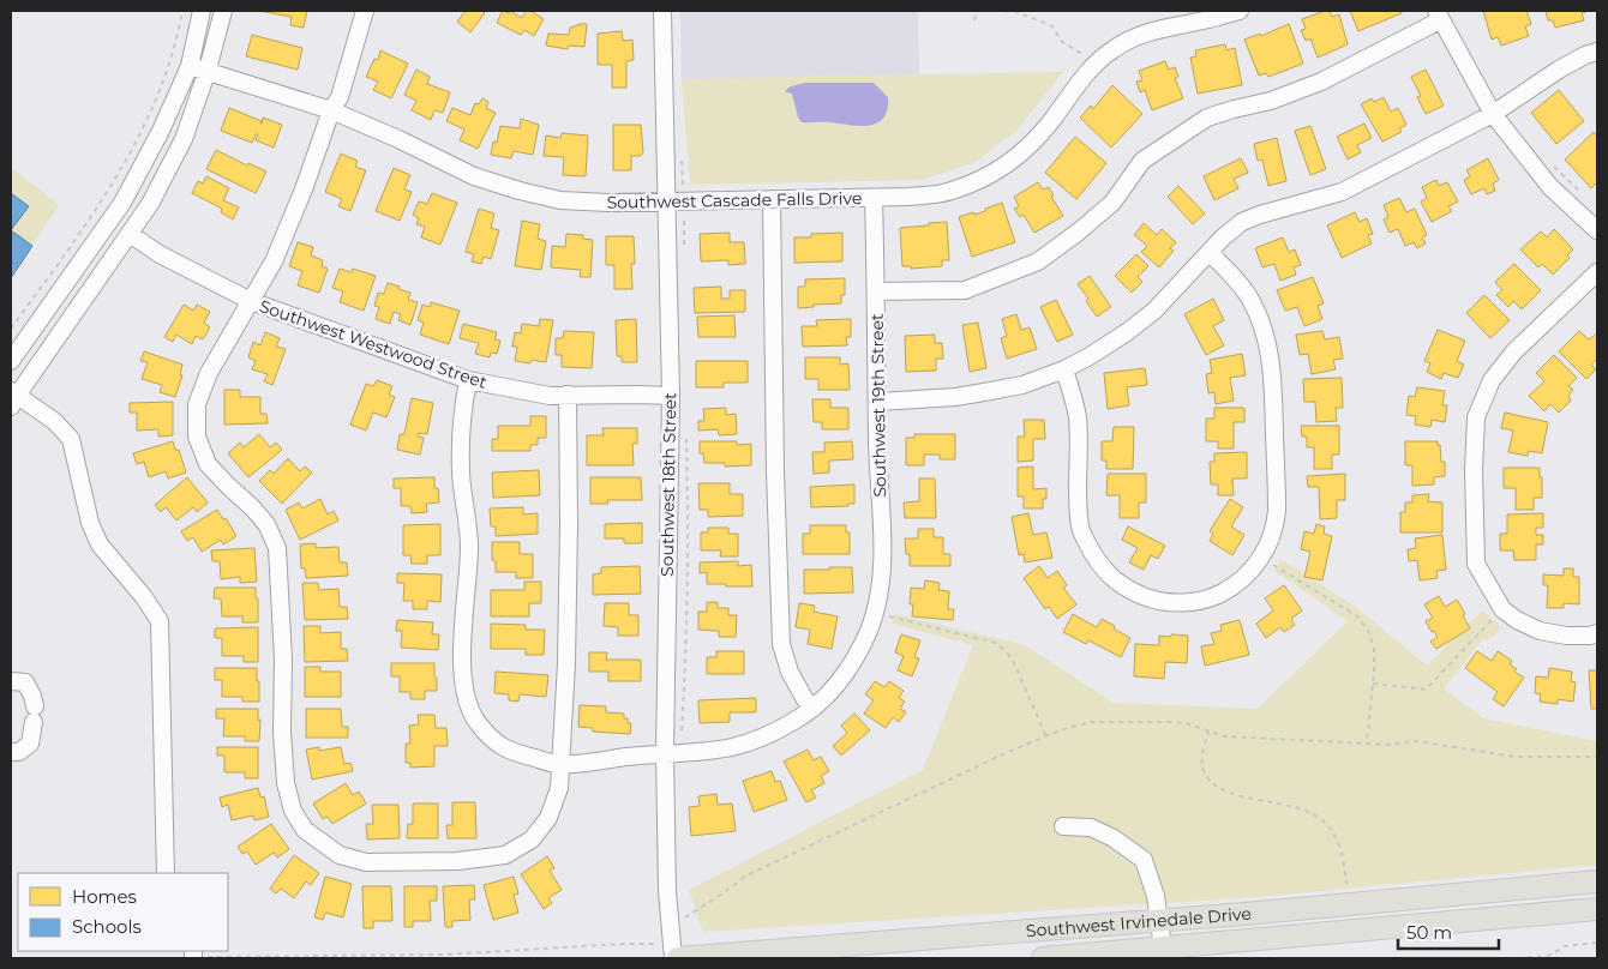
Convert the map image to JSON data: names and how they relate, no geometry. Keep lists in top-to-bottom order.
{
  "streets": {
    "main road": ["Southwest Irvinedale Drive"],
    "street": [
      "Southwest Cascade Falls Drive",
      "Southwest Westwood Street",
      "Southwest 19th Street",
      "Southwest 18th Street"
    ]
  },
  "crossings": [
    ["Southwest Cascade Falls Drive", "Southwest 19th Street"],
    ["Southwest Cascade Falls Drive", "Southwest 18th Street"],
    ["Southwest Westwood Street", "Southwest 18th Street"],
    ["Southwest 19th Street", "Southwest 18th Street"],
    ["Southwest 18th Street", "Southwest Irvinedale Drive"]
  ],
  "legend": ["Homes", "Schools"],
  "scale_bar": "50 m"
}
